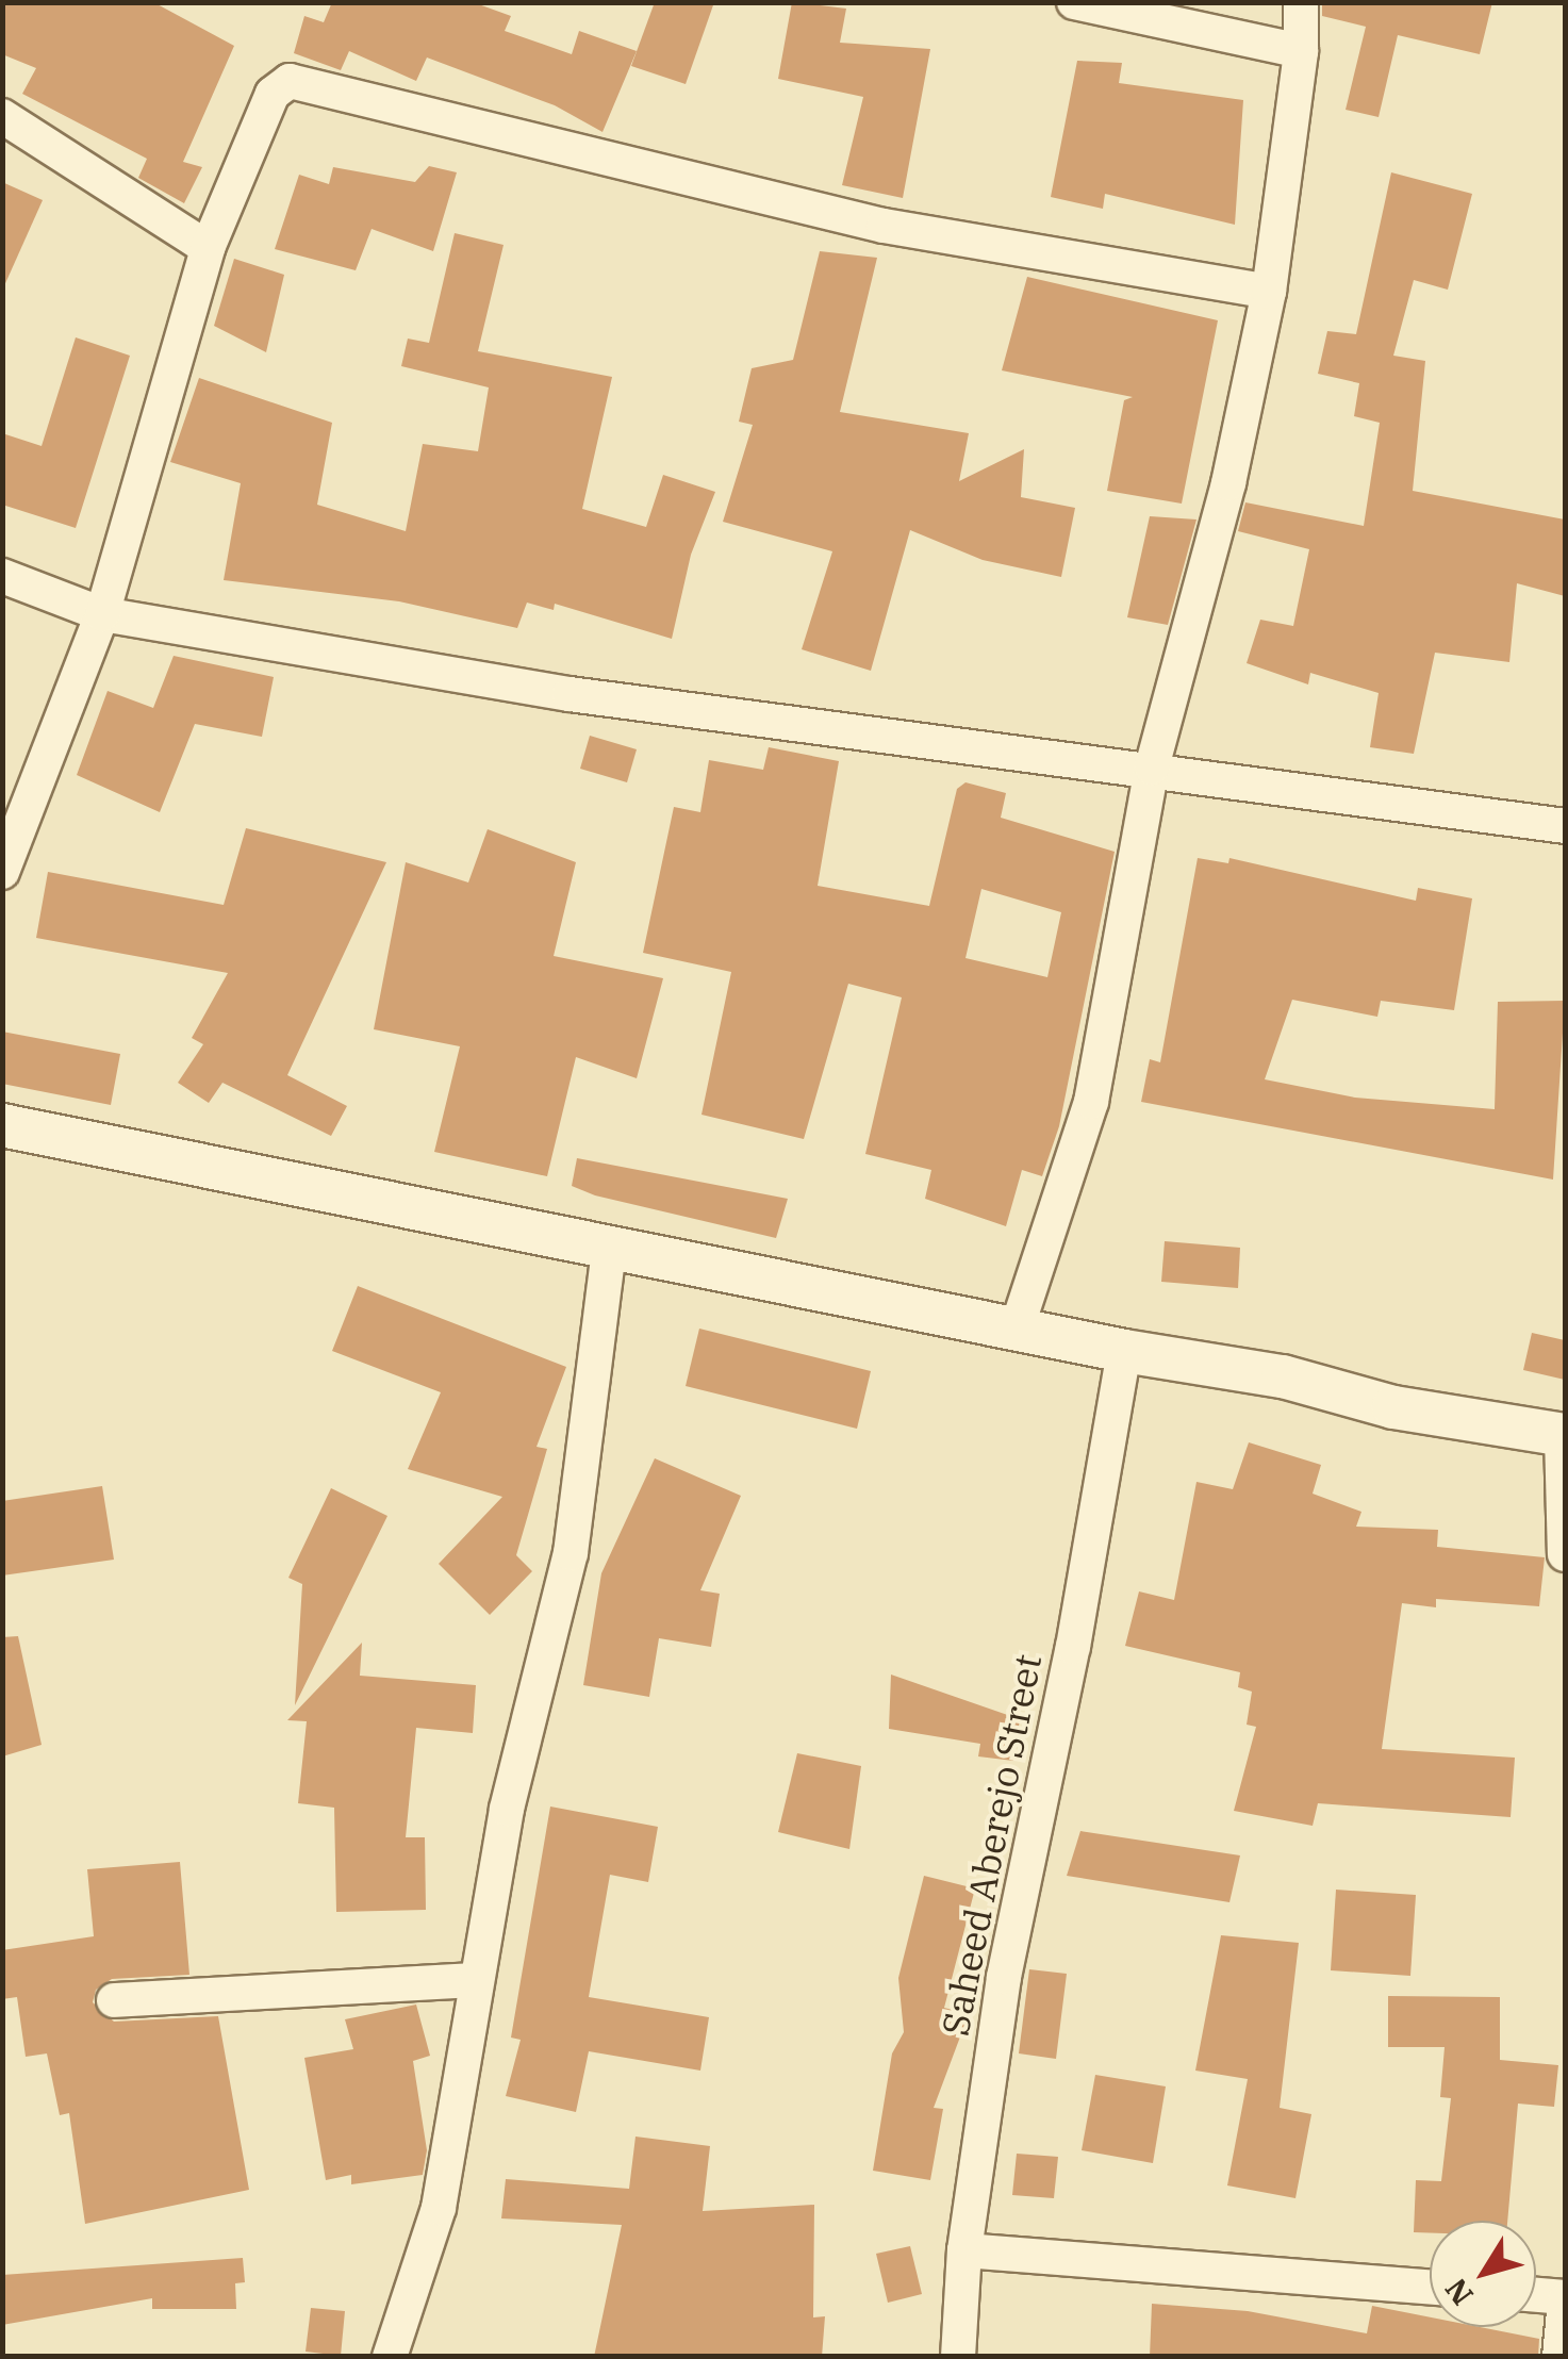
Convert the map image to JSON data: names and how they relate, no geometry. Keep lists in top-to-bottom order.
{
  "streets": {
    "street": ["Saheed Aberejo Street"]
  },
  "north": "bottom left"
}
